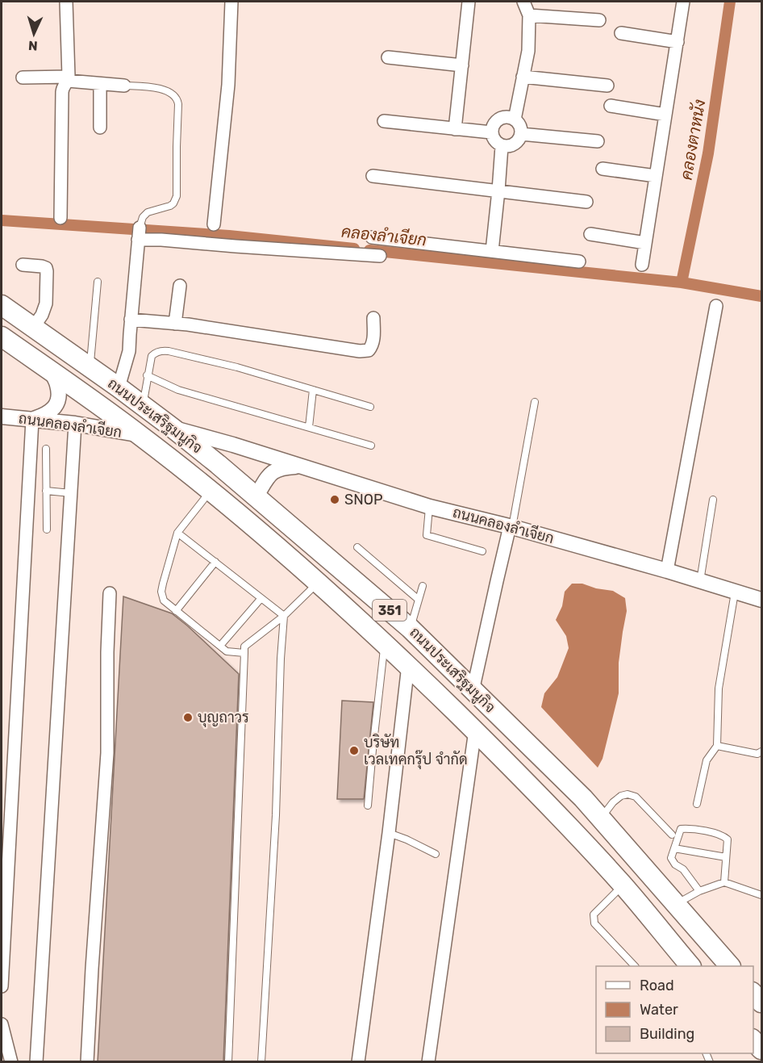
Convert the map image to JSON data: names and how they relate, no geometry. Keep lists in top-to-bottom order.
{
  "streets": {
    "main road": ["ถนนประเสริฐมนูกิจ", "351"],
    "street": ["ถนนคลองลำเจียก"]
  },
  "crossings": [
    ["ถนนประเสริฐมนูกิจ", "ถนนคลองลำเจียก"]
  ],
  "water": ["คลองตาหนัง", "คลองลำเจียก"],
  "places": ["SNOP", "บุญถาวร", "บริษัท เวลเทคกรุ๊ป จำกัด"],
  "legend": ["Road", "Water", "Building"],
  "north": "bottom"
}
